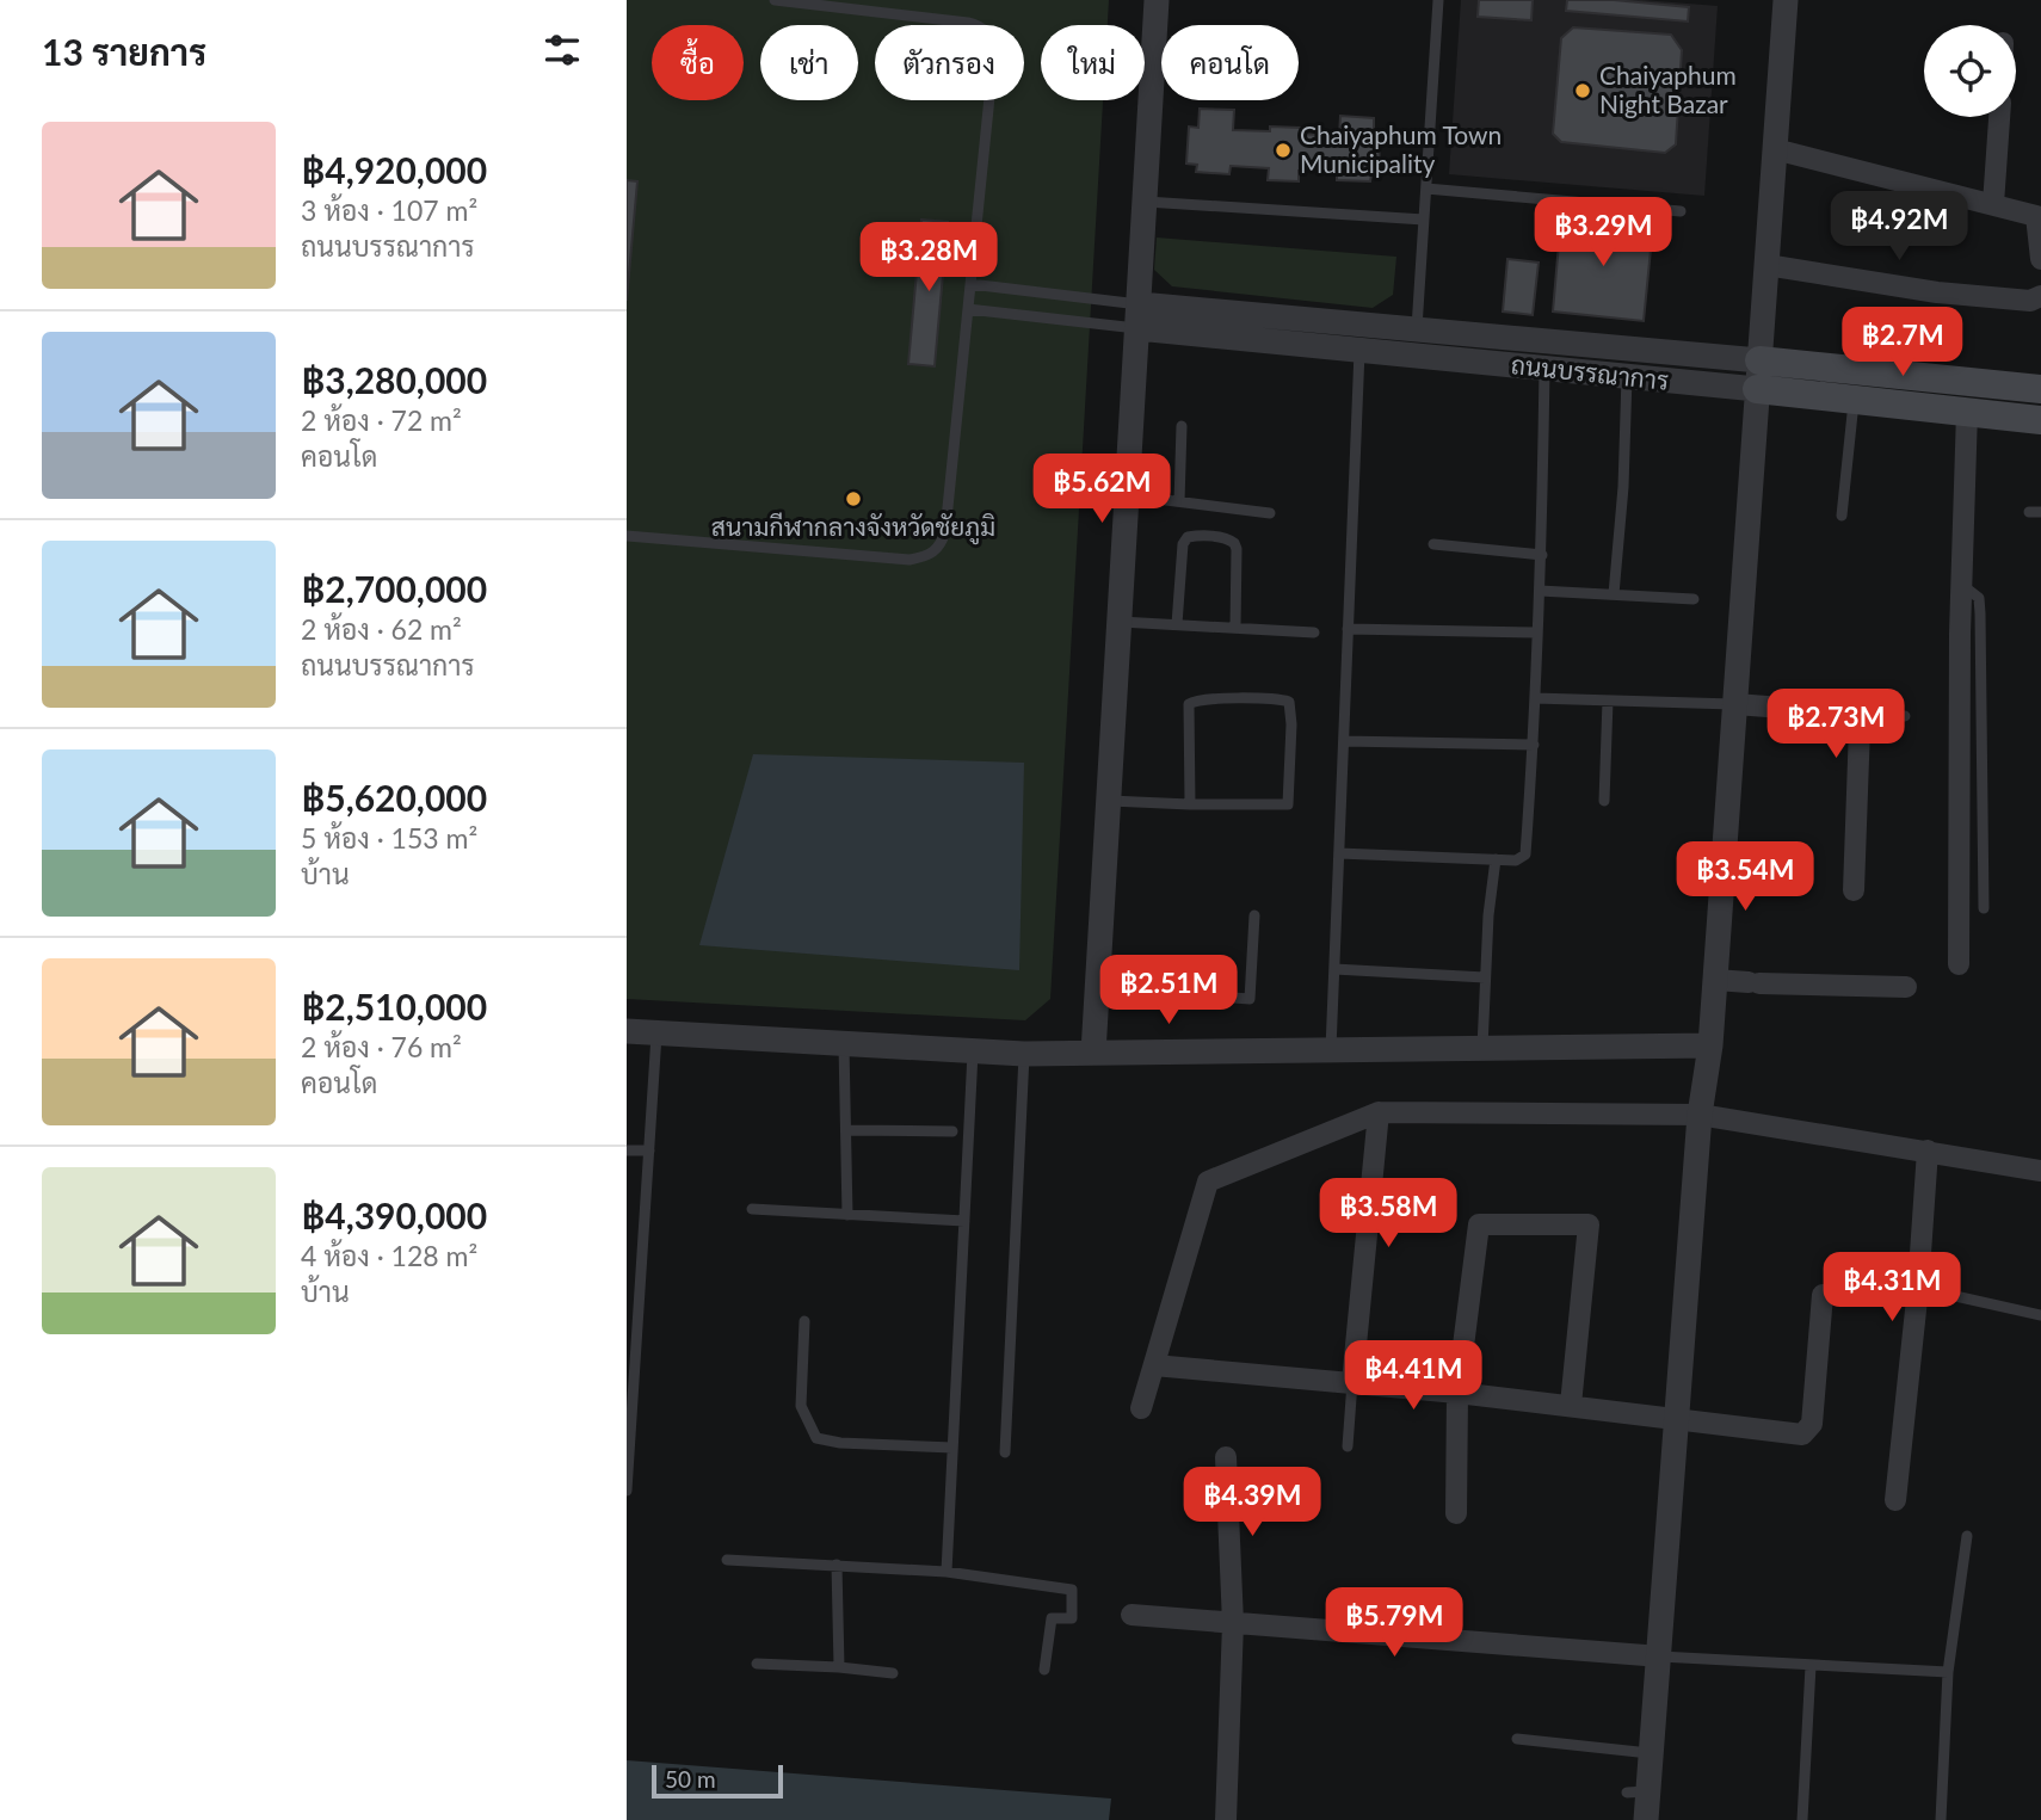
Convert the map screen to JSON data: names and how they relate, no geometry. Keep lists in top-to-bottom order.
{
  "streets": {
    "main road": ["ถนนบรรณาการ"]
  },
  "places": ["Chaiyaphum Night Bazar", "Chaiyaphum Town Municipality", "สนามกีฬากลางจังหวัดชัยภูมิ"],
  "scale_bar": "50 m",
  "page": {
    "heading": "13 รายการ",
    "chip": [
      "ซื้อ",
      "เช่า",
      "ตัวกรอง",
      "ใหม่",
      "คอนโด"
    ],
    "list": [
      {
        "name": "฿4,920,000",
        "note": "3 ห้อง · 107 m² · ถนนบรรณาการ"
      },
      {
        "name": "฿3,280,000",
        "note": "2 ห้อง · 72 m² · คอนโด"
      },
      {
        "name": "฿2,700,000",
        "note": "2 ห้อง · 62 m² · ถนนบรรณาการ"
      },
      {
        "name": "฿5,620,000",
        "note": "5 ห้อง · 153 m² · บ้าน"
      },
      {
        "name": "฿2,510,000",
        "note": "2 ห้อง · 76 m² · คอนโด"
      },
      {
        "name": "฿4,390,000",
        "note": "4 ห้อง · 128 m² · บ้าน"
      }
    ],
    "price": [
      "฿4.92M",
      "฿3.29M",
      "฿3.28M",
      "฿2.7M",
      "฿5.62M",
      "฿2.73M",
      "฿3.54M",
      "฿2.51M",
      "฿3.58M",
      "฿4.31M",
      "฿4.41M",
      "฿4.39M",
      "฿5.79M"
    ],
    "scale": "50 m"
  }
}
